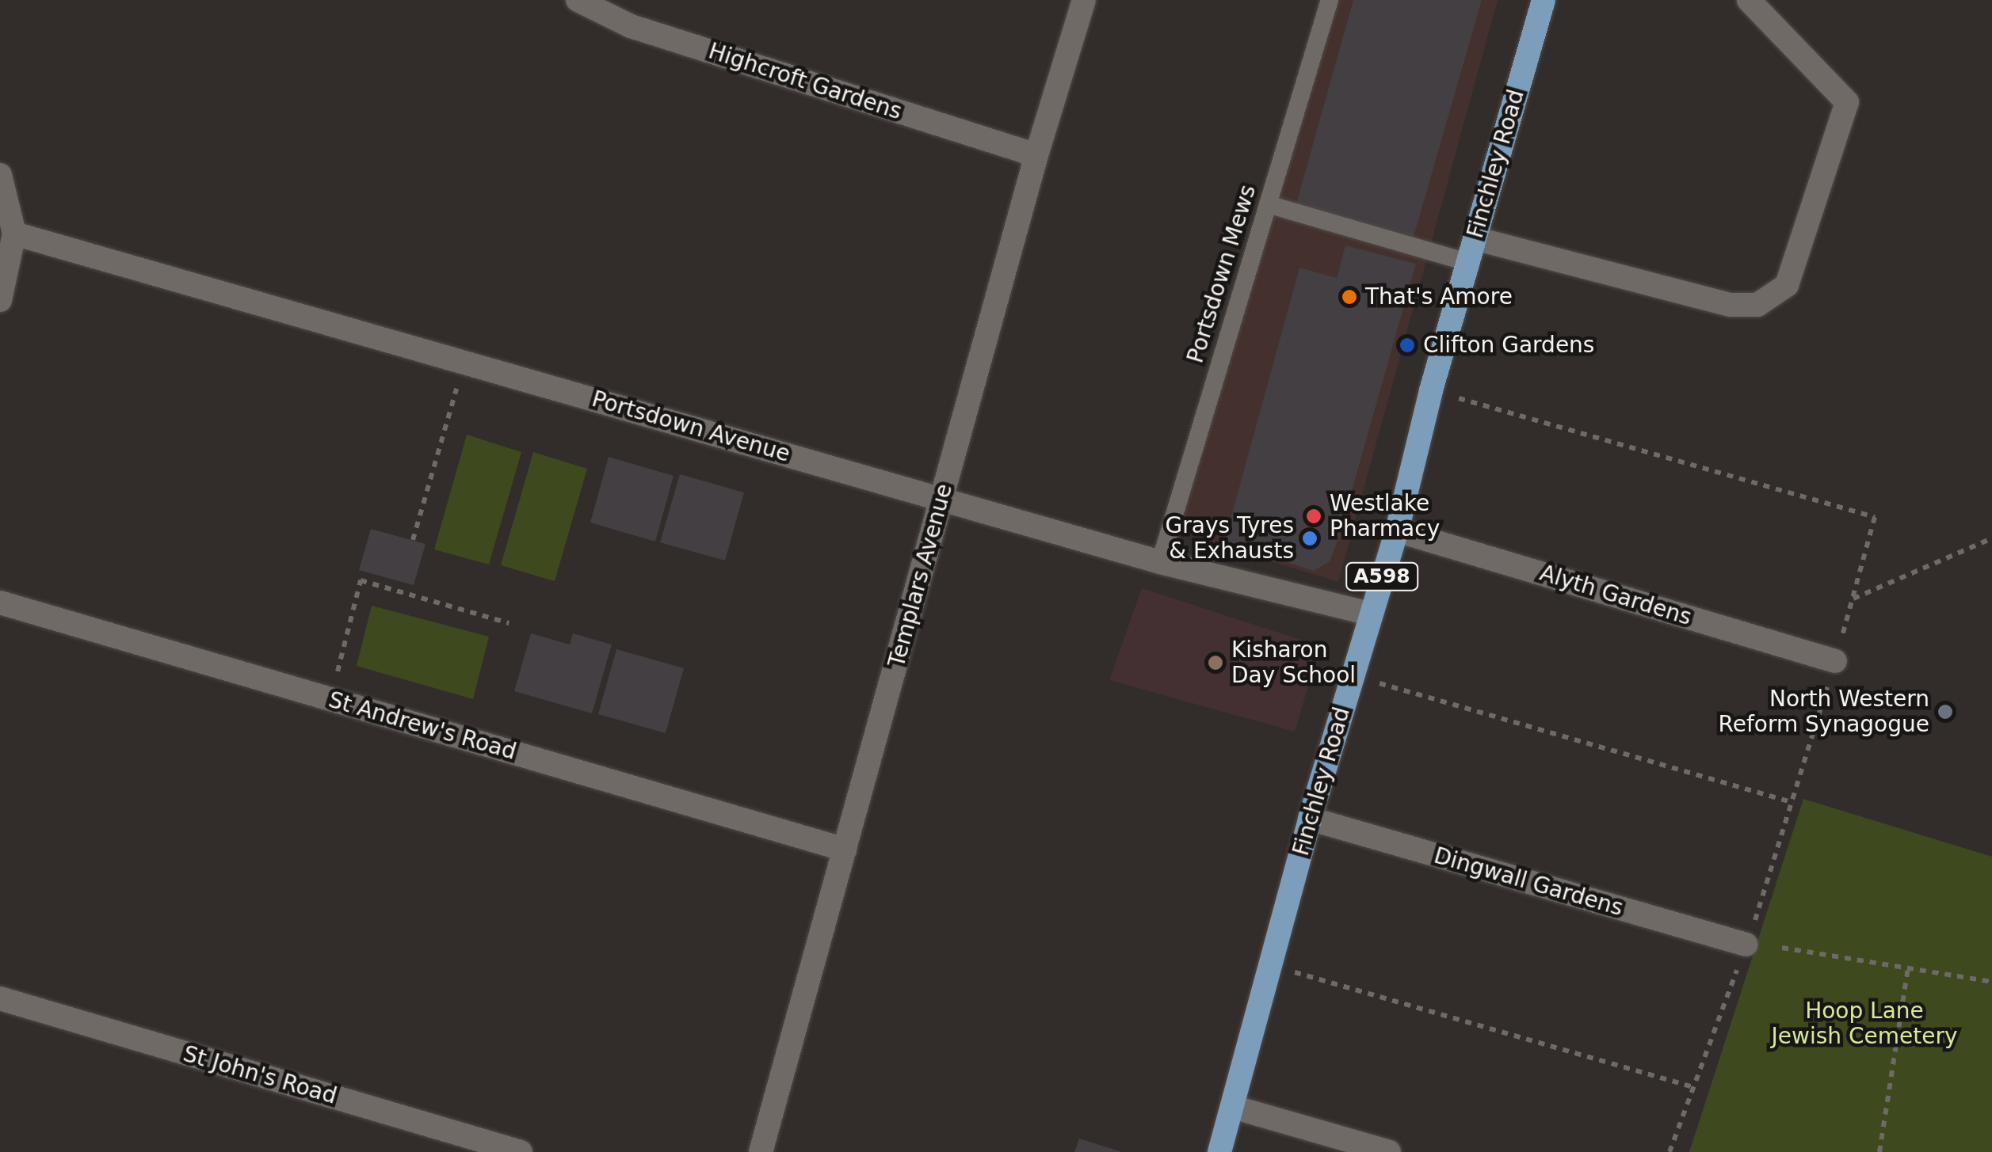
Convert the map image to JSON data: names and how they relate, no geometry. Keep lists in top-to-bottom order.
{
  "streets": {
    "main road": ["Finchley Road", "A598"],
    "street": [
      "Highcroft Gardens",
      "Portsdown Avenue",
      "Templars Avenue",
      "Alyth Gardens",
      "St Andrew's Road",
      "Dingwall Gardens",
      "St John's Road"
    ],
    "lane": ["Portsdown Mews"]
  },
  "crossings": [
    ["Highcroft Gardens", "Templars Avenue"],
    ["Finchley Road", "Portsdown Avenue"],
    ["Finchley Road", "Alyth Gardens"],
    ["Finchley Road", "Dingwall Gardens"],
    ["Portsdown Mews", "Portsdown Avenue"],
    ["Portsdown Avenue", "Templars Avenue"],
    ["Templars Avenue", "St Andrew's Road"]
  ],
  "parks": ["Hoop Lane Jewish Cemetery"],
  "places": [
    "That's Amore",
    "Clifton Gardens",
    "Westlake Pharmacy",
    "Grays Tyres & Exhausts",
    "Kisharon Day School",
    "North Western Reform Synagogue"
  ]
}
